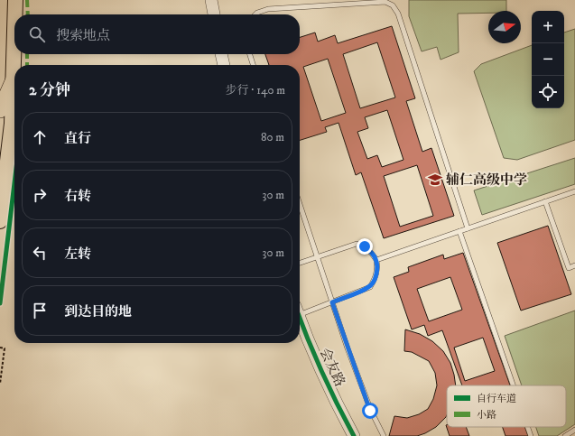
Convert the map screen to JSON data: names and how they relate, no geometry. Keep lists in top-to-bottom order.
{
  "streets": {
    "street": ["会友路"]
  },
  "places": {
    "school or university": ["辅仁高级中学"]
  },
  "legend": ["自行车道", "小路"],
  "north": "right",
  "page": {
    "map_buttons": ["+", "−"],
    "search": "搜索地点",
    "heading": ["2 分钟", "步行 · 140 m"],
    "list": [
      ["直行", "80 m"],
      ["右转", "30 m"],
      ["左转", "30 m"],
      "到达目的地"
    ]
  }
}
